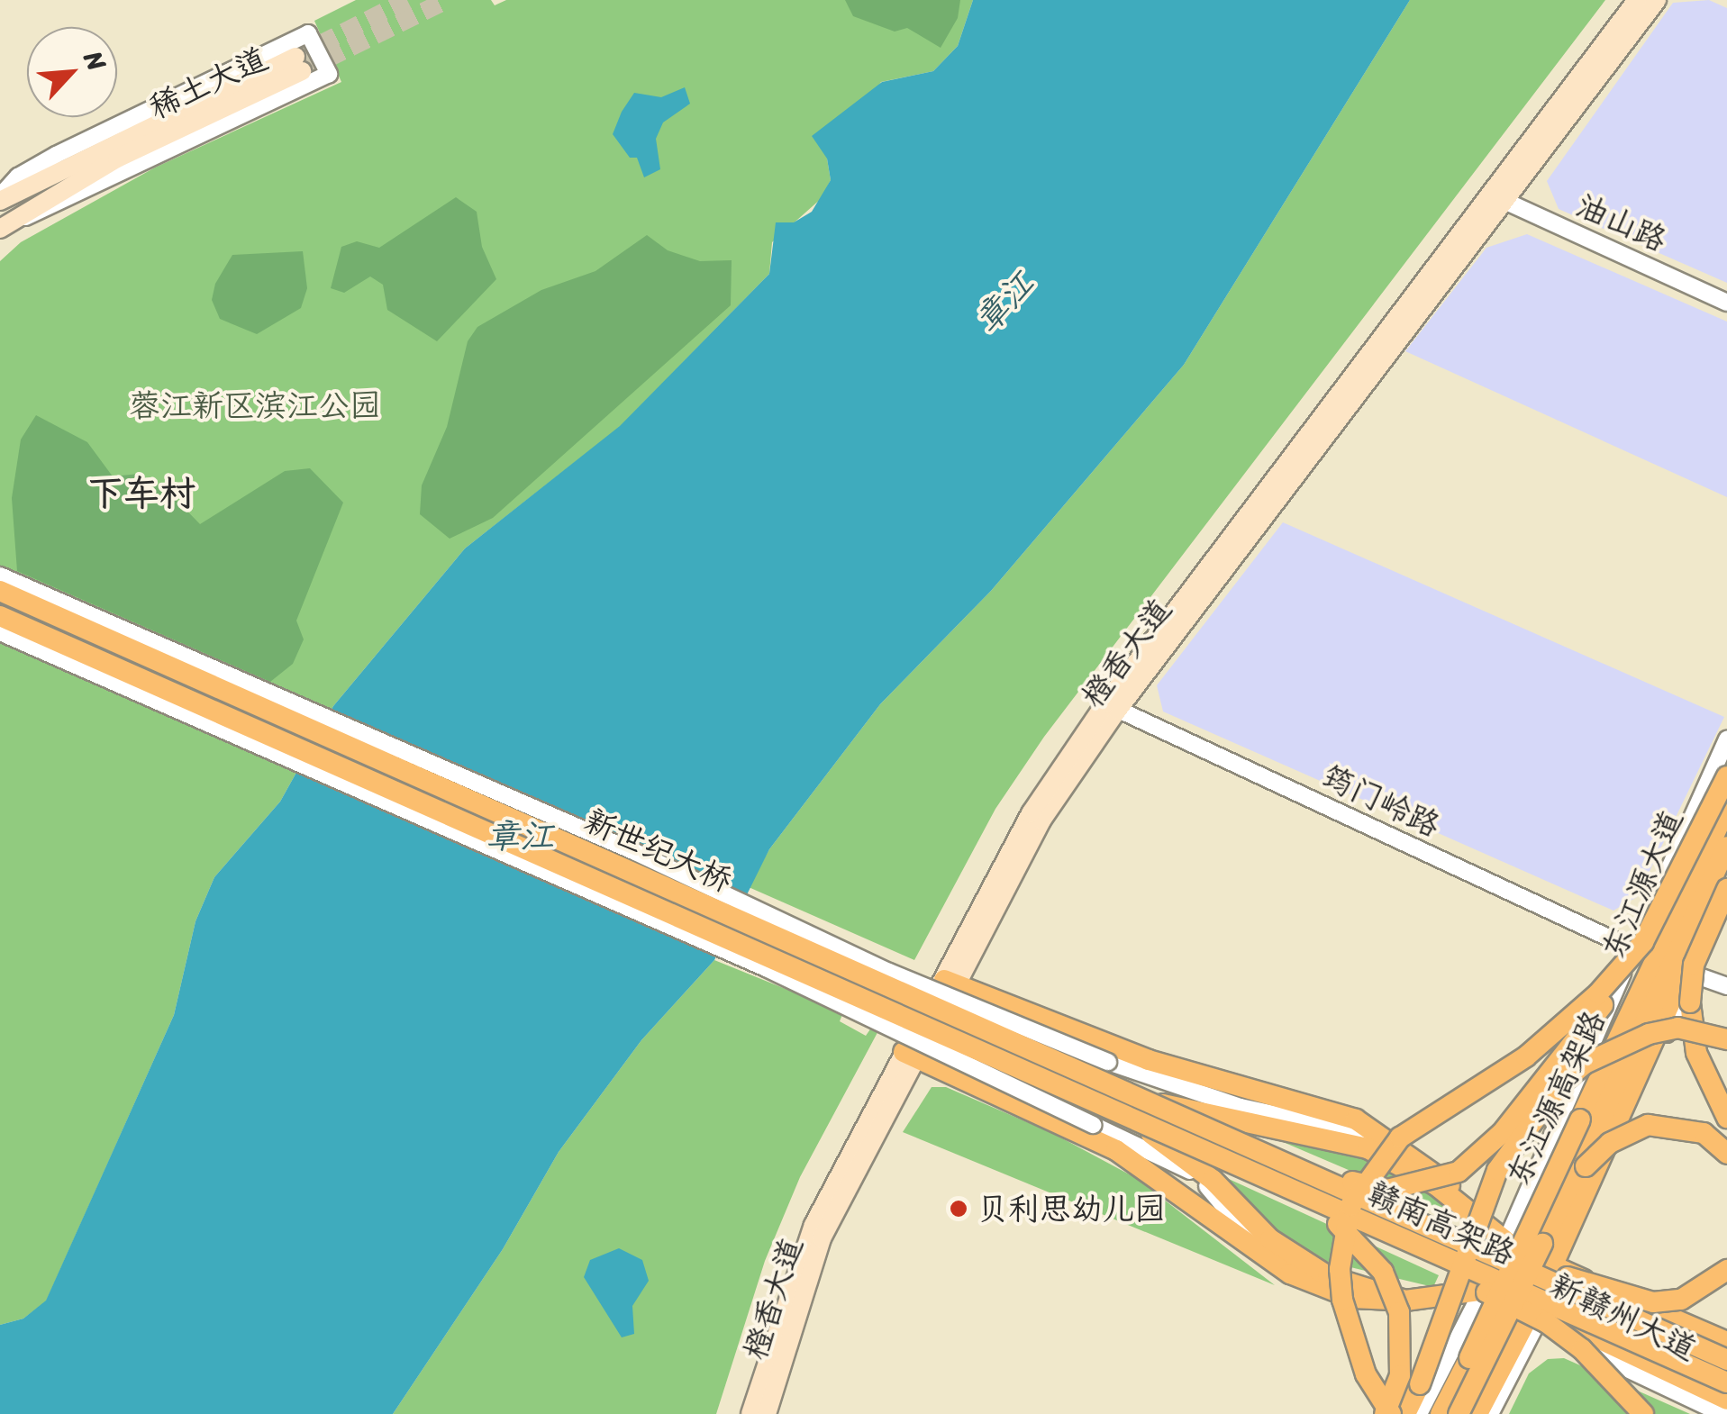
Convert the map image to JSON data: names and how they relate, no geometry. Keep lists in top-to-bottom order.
{
  "streets": {
    "main road": [
      "稀土大道",
      "橙香大道",
      "新世纪大桥",
      "东江源大道",
      "东江源高架路",
      "赣南高架路",
      "新赣州大道"
    ],
    "street": ["油山路", "筠门岭路"]
  },
  "crossings": [
    ["油山路", "橙香大道"],
    ["橙香大道", "筠门岭路"],
    ["新世纪大桥", "赣南高架路"],
    ["新世纪大桥", "新赣州大道"],
    ["东江源大道", "新赣州大道"],
    ["赣南高架路", "新赣州大道"]
  ],
  "districts": ["下车村"],
  "water": ["章江"],
  "parks": ["蓉江新区滨江公园"],
  "places": ["贝利思幼儿园"],
  "north": "top right"
}
